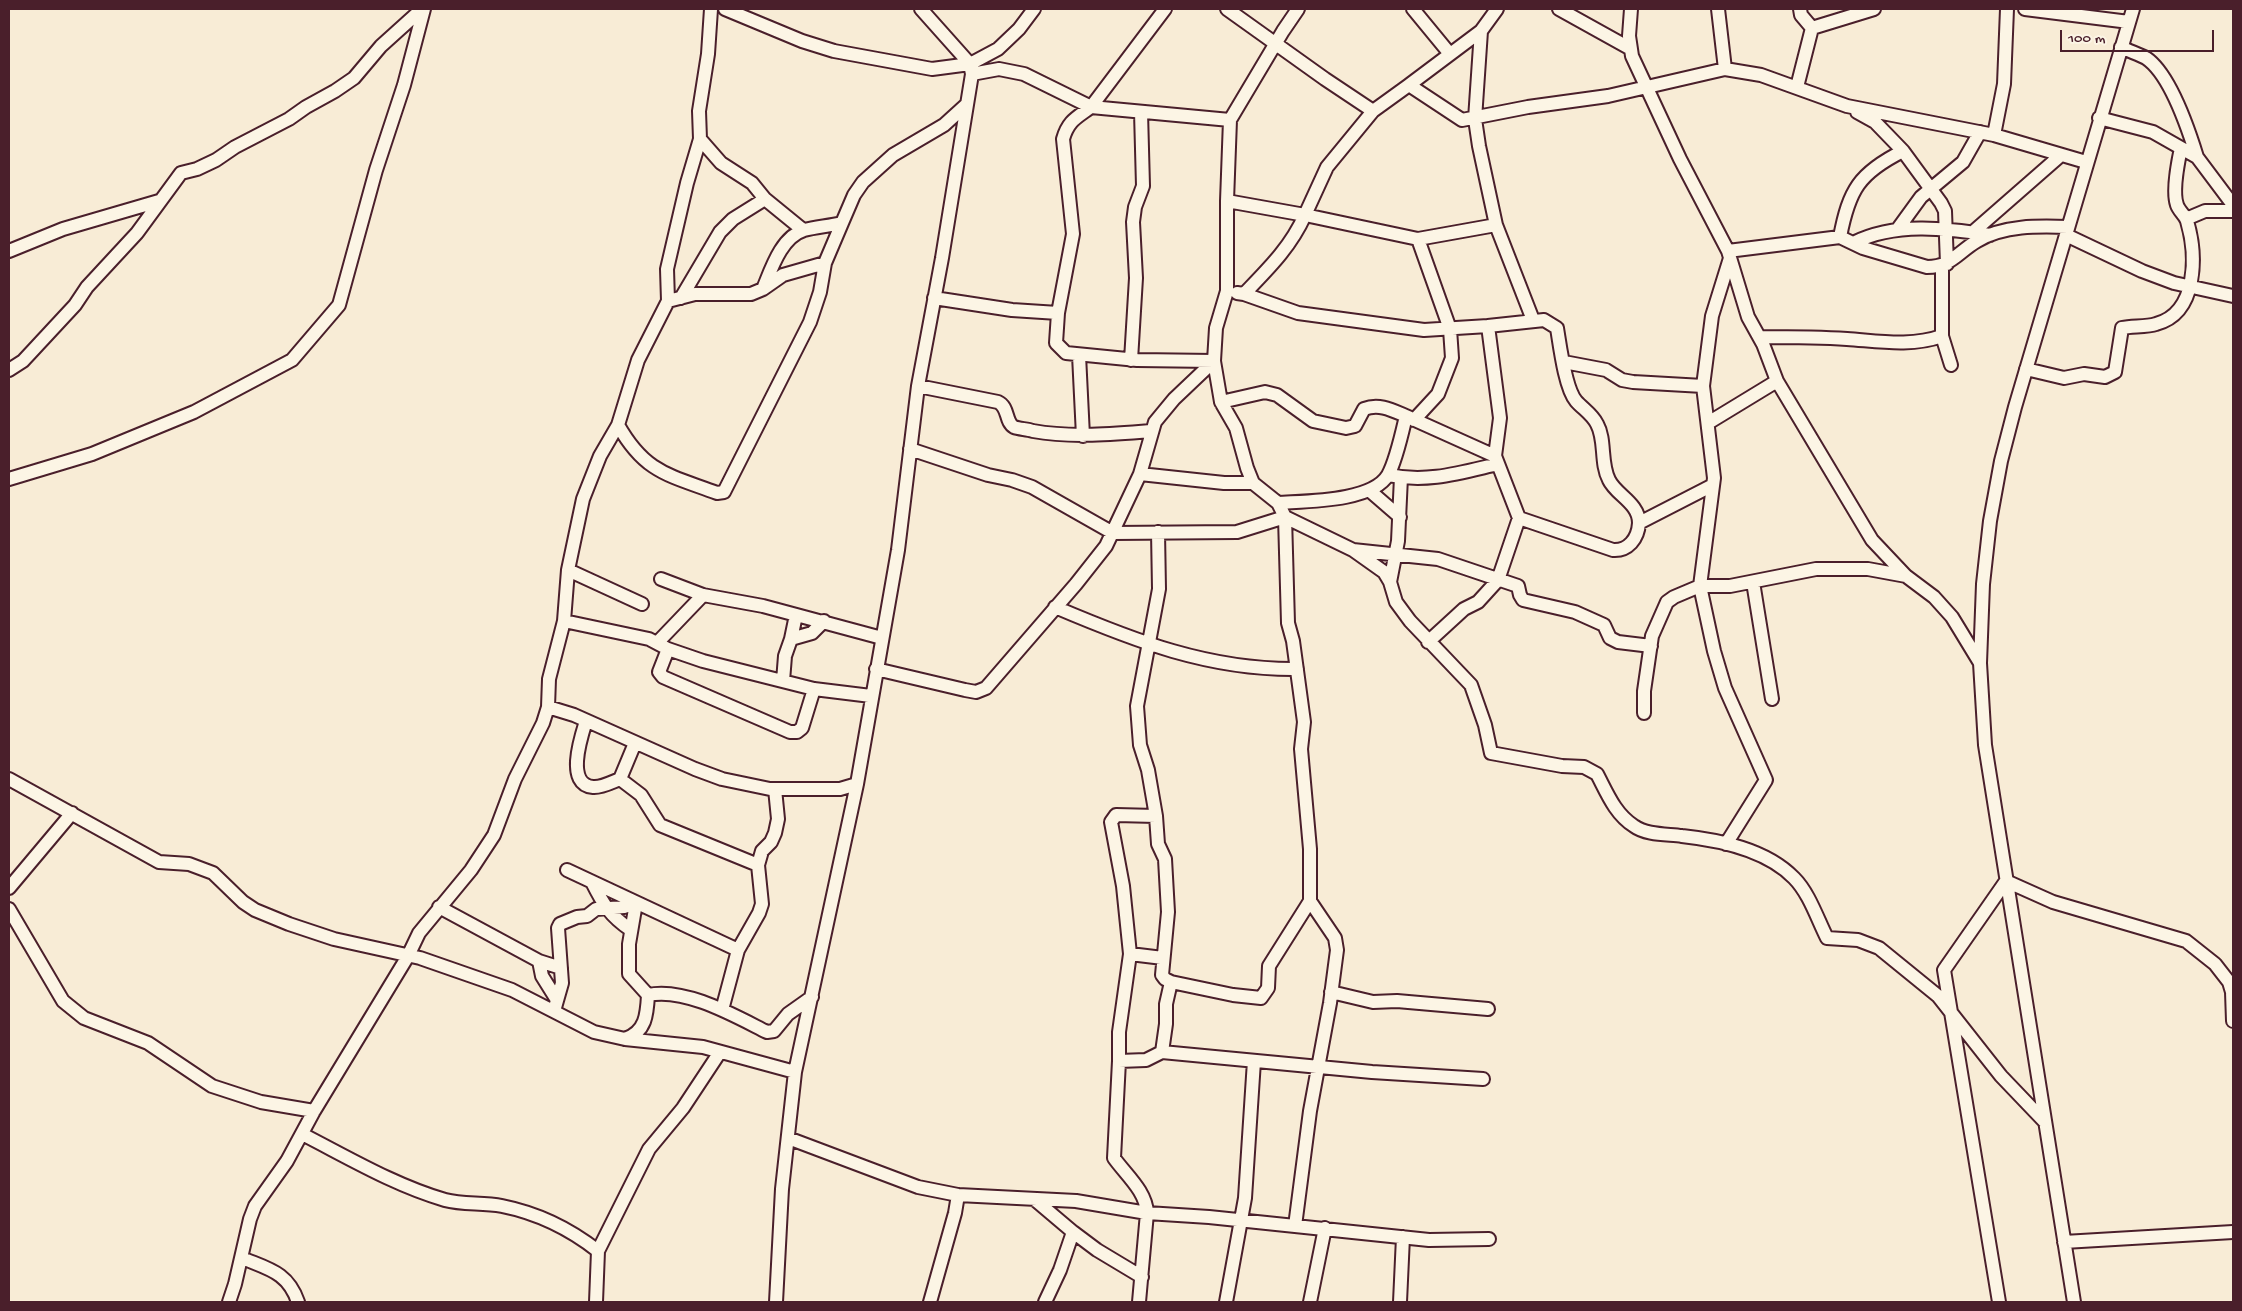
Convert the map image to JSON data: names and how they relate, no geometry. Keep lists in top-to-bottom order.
{
  "scale_bar": "100 m"
}
